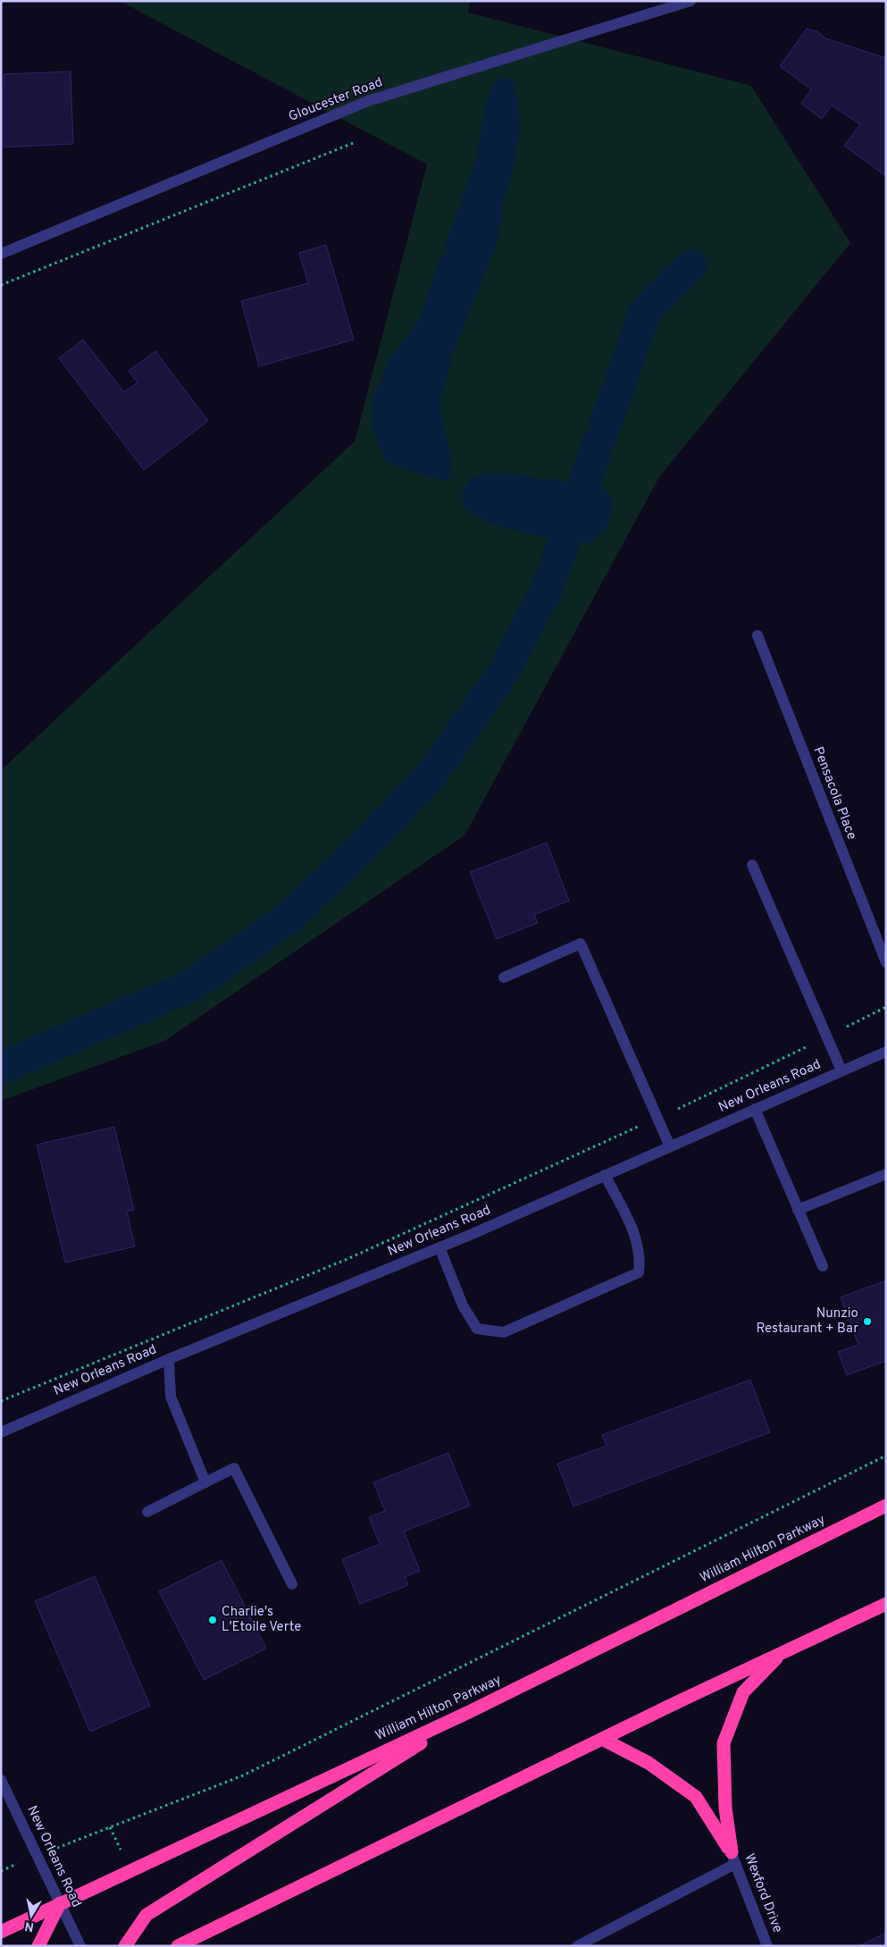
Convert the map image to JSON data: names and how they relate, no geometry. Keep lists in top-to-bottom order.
{
  "streets": {
    "highway": ["William Hilton Parkway"],
    "street": [
      "Gloucester Road",
      "Pensacola Place",
      "New Orleans Road",
      "Wexford Drive"
    ]
  },
  "crossings": [
    ["New Orleans Road", "William Hilton Parkway"]
  ],
  "places": ["Nunzio Restaurant + Bar", "Charlie's L'Etoile Verte"],
  "north": "bottom"
}
